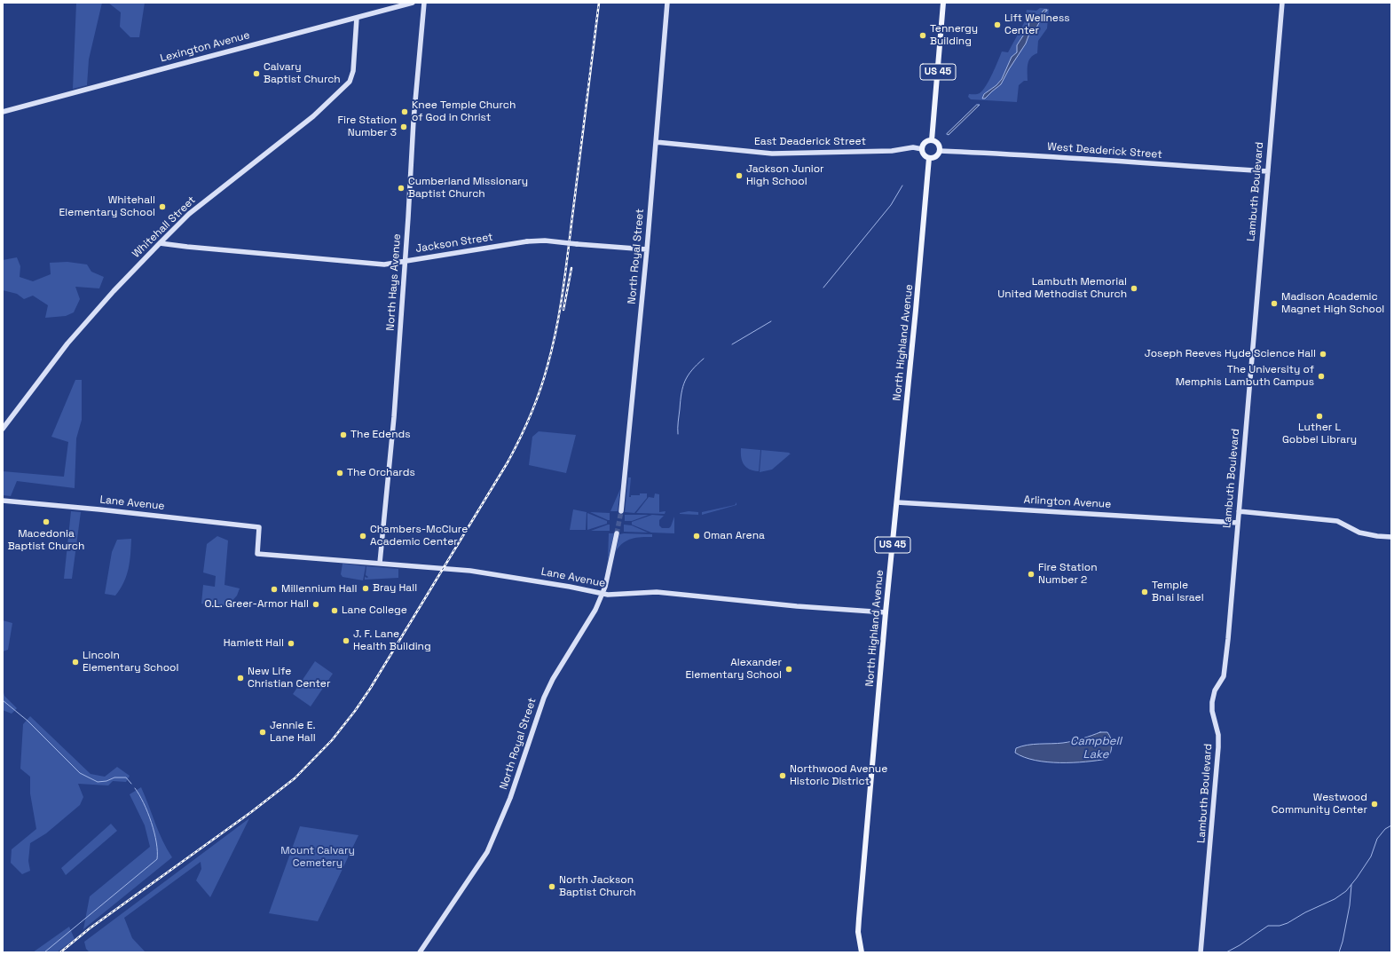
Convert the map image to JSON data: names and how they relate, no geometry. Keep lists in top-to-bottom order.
{
  "streets": {
    "main road": ["US 45", "North Highland Avenue"],
    "street": [
      "Lexington Avenue",
      "East Deaderick Street",
      "West Deaderick Street",
      "Lambuth Boulevard",
      "Whitehall Street",
      "Jackson Street",
      "North Royal Street",
      "North Hays Avenue",
      "Arlington Avenue",
      "Lane Avenue"
    ]
  },
  "crossings": [
    ["Lexington Avenue", "Whitehall Street"],
    ["US 45", "East Deaderick Street"],
    ["US 45", "West Deaderick Street"],
    ["US 45", "North Highland Avenue"],
    ["East Deaderick Street", "West Deaderick Street"],
    ["East Deaderick Street", "North Royal Street"],
    ["East Deaderick Street", "North Highland Avenue"],
    ["West Deaderick Street", "Lambuth Boulevard"],
    ["West Deaderick Street", "North Highland Avenue"],
    ["Lambuth Boulevard", "Arlington Avenue"],
    ["Whitehall Street", "Jackson Street"],
    ["Jackson Street", "North Royal Street"],
    ["Jackson Street", "North Hays Avenue"],
    ["North Royal Street", "Lane Avenue"],
    ["North Hays Avenue", "Lane Avenue"],
    ["North Highland Avenue", "Arlington Avenue"],
    ["North Highland Avenue", "Lane Avenue"]
  ],
  "water": ["Campbell Lake"],
  "parks": ["Mount Calvary Cemetery"],
  "places": [
    "Lift Wellness Center",
    "Tennergy Building",
    "Calvary Baptist Church",
    "Knee Temple Church of God in Christ",
    "Fire Station Number 3",
    "Jackson Junior High School",
    "Cumberland Missionary Baptist Church",
    "Whitehall Elementary School",
    "Lambuth Memorial United Methodist Church",
    "Madison Academic Magnet High School",
    "Joseph Reeves Hyde Science Hall",
    "The University of Memphis Lambuth Campus",
    "Luther L Gobbel Library",
    "The Edends",
    "The Orchards",
    "Macedonia Baptist Church",
    "Chambers-McClure Academic Center",
    "Oman Arena",
    "Fire Station Number 2",
    "Bray Hall",
    "Millennium Hall",
    "Temple Bnai Israel",
    "O.L. Greer-Armor Hall",
    "Lane College",
    "J. F. Lane Health Building",
    "Hamlett Hall",
    "Lincoln Elementary School",
    "Alexander Elementary School",
    "New Life Christian Center",
    "Jennie E. Lane Hall",
    "Northwood Avenue Historic District",
    "Westwood Community Center",
    "North Jackson Baptist Church"
  ]
}
